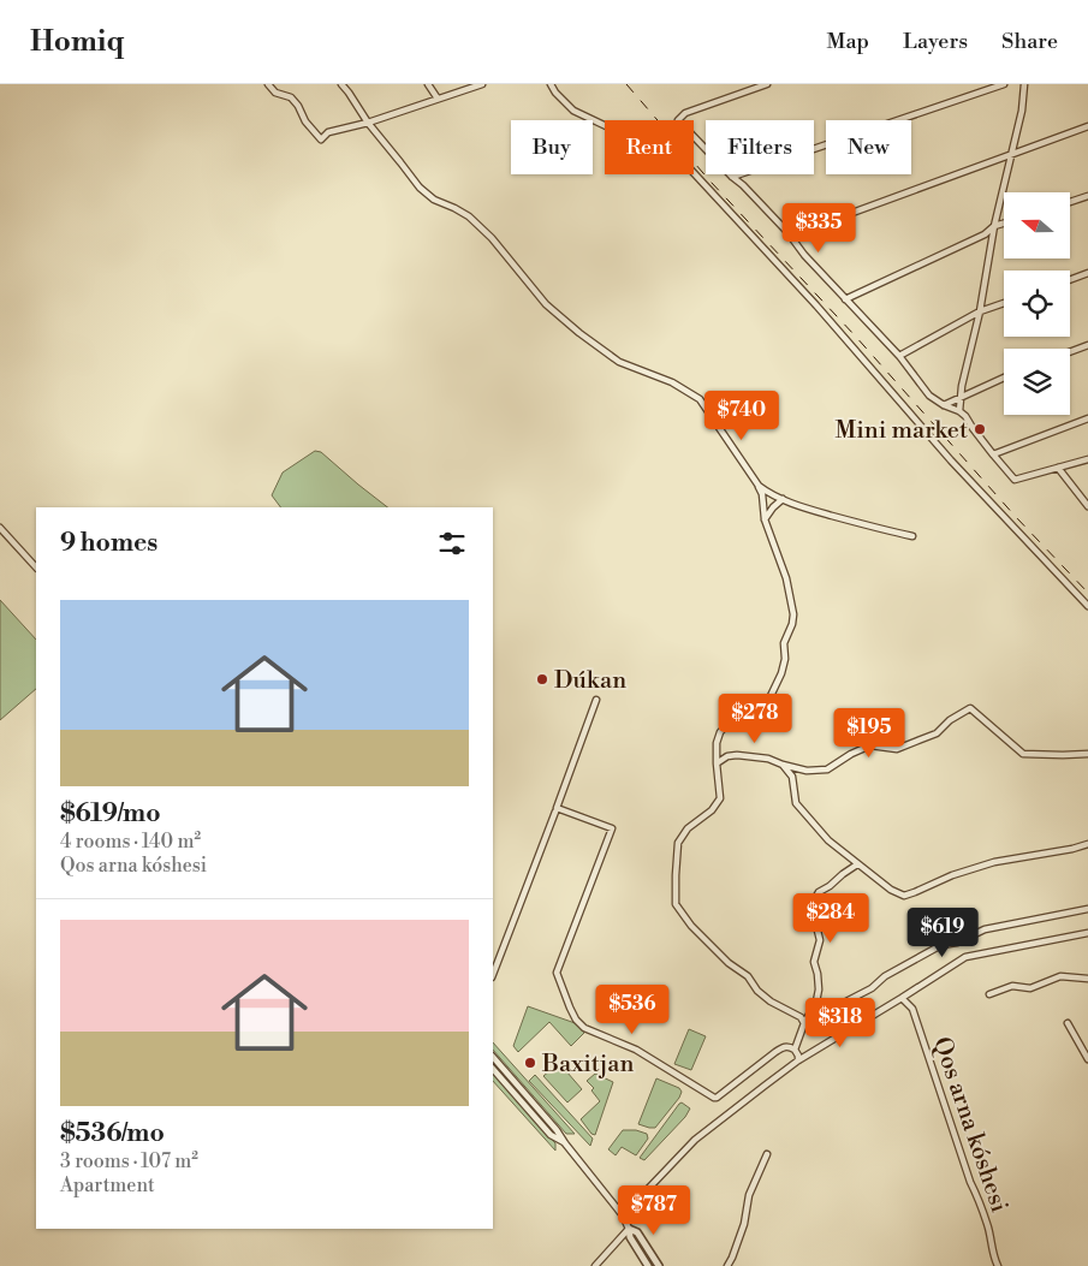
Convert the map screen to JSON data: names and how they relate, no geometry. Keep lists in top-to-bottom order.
{
  "streets": {
    "street": ["Qos arna kóshesi"]
  },
  "places": ["Mini market", "Dúkan", "Baxitjan"],
  "north": "left",
  "page": {
    "header": "Homiq",
    "nav": ["Map", "Layers", "Share"],
    "chip": [
      "Buy",
      "Rent",
      "Filters",
      "New"
    ],
    "price": [
      "$335",
      "$740",
      "$278",
      "$195",
      "$284",
      "$619",
      "$536",
      "$318",
      "$787"
    ],
    "heading": "9 homes",
    "list": [
      {
        "name": "$619/mo",
        "note": "4 rooms · 140 m² · Qos arna kóshesi"
      },
      {
        "name": "$536/mo",
        "note": "3 rooms · 107 m² · Apartment"
      }
    ]
  }
}
